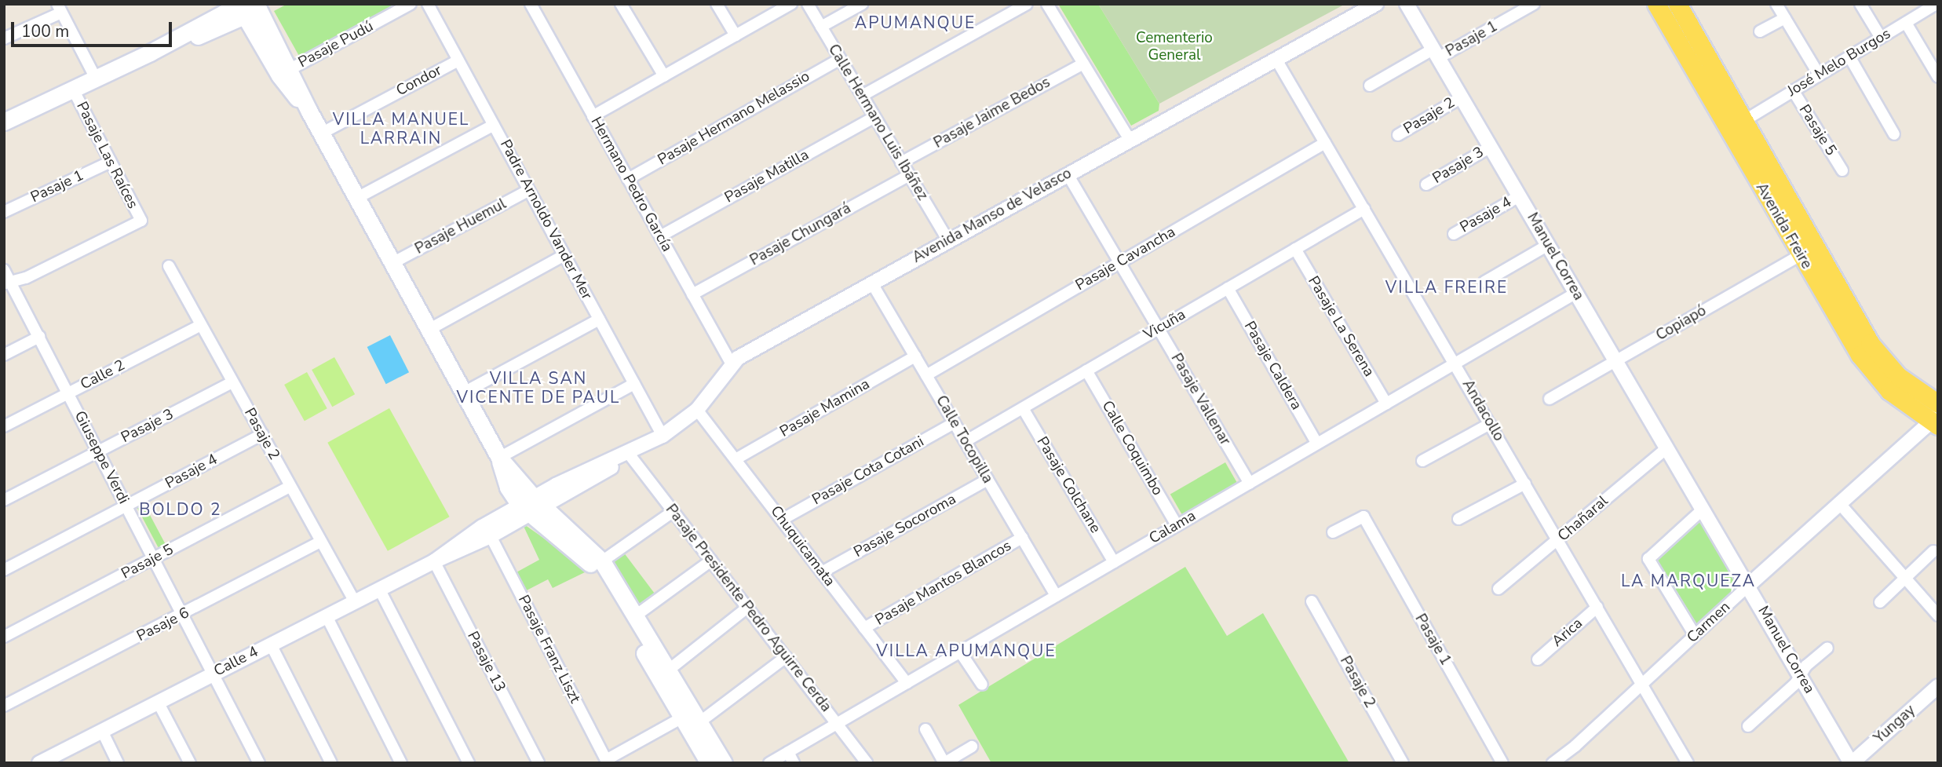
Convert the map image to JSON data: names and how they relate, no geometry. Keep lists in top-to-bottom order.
{
  "streets": {
    "main road": ["Avenida Freire"],
    "street": [
      "Pasaje 1",
      "Pasaje Pudú",
      "José Melo Burgos",
      "Condor",
      "Pasaje Jaime Bedos",
      "Pasaje 2",
      "Pasaje Hermano Melassio",
      "Calle Hermano Luis Ibáñez",
      "Pasaje 5",
      "Pasaje Las Raíces",
      "Pasaje 3",
      "Pasaje Matilla",
      "Hermano Pedro García",
      "Pasaje 4",
      "Avenida Manso de Velasco",
      "Padre Arnoldo Vander Mer",
      "Pasaje Huemul",
      "Pasaje Chungará",
      "Manuel Correa",
      "Pasaje Cavancha",
      "Copiapó",
      "Vicuña",
      "Pasaje La Serena",
      "Pasaje Caldera",
      "Calle 2",
      "Pasaje Vallenar",
      "Pasaje Mamina",
      "Andacollo",
      "Calle Tocopilla",
      "Calle Coquimbo",
      "Giuseppe Verdi",
      "Pasaje Cota Cotani",
      "Pasaje Colchane",
      "Chañaral",
      "Pasaje Socoroma",
      "Calama",
      "Chuquicamata",
      "Pasaje Mantos Blancos",
      "Pasaje Presidente Pedro Aguirre Cerda",
      "Carmen",
      "Pasaje 6",
      "Arica",
      "Pasaje Franz Liszt",
      "Calle 4",
      "Pasaje 13",
      "Yungay"
    ]
  },
  "crossings": [
    ["Pasaje 1", "Pasaje Las Raíces"],
    ["Pasaje 1", "Manuel Correa"],
    ["José Melo Burgos", "Pasaje 5"],
    ["José Melo Burgos", "Avenida Freire"],
    ["Condor", "Padre Arnoldo Vander Mer"],
    ["Pasaje Jaime Bedos", "Calle Hermano Luis Ibáñez"],
    ["Pasaje 2", "Pasaje 5"],
    ["Pasaje 2", "Pasaje 3"],
    ["Pasaje 2", "Pasaje 4"],
    ["Pasaje 2", "Manuel Correa"],
    ["Pasaje 2", "Calle 2"],
    ["Pasaje 2", "Pasaje 6"],
    ["Pasaje 2", "Calle 4"],
    ["Pasaje Hermano Melassio", "Calle Hermano Luis Ibáñez"],
    ["Pasaje Hermano Melassio", "Hermano Pedro García"],
    ["Calle Hermano Luis Ibáñez", "Pasaje Matilla"],
    ["Calle Hermano Luis Ibáñez", "Avenida Manso de Velasco"],
    ["Calle Hermano Luis Ibáñez", "Pasaje Chungará"],
    ["Pasaje 5", "Giuseppe Verdi"],
    ["Pasaje Las Raíces", "Giuseppe Verdi"],
    ["Pasaje 3", "Manuel Correa"],
    ["Pasaje 3", "Giuseppe Verdi"],
    ["Pasaje Matilla", "Hermano Pedro García"],
    ["Hermano Pedro García", "Avenida Manso de Velasco"],
    ["Hermano Pedro García", "Pasaje Chungará"],
    ["Pasaje 4", "Manuel Correa"],
    ["Pasaje 4", "Giuseppe Verdi"],
    ["Avenida Manso de Velasco", "Padre Arnoldo Vander Mer"],
    ["Avenida Manso de Velasco", "Pasaje Vallenar"],
    ["Avenida Manso de Velasco", "Andacollo"],
    ["Avenida Manso de Velasco", "Calle Tocopilla"],
    ["Avenida Manso de Velasco", "Chuquicamata"],
    ["Avenida Manso de Velasco", "Pasaje Presidente Pedro Aguirre Cerda"],
    ["Avenida Manso de Velasco", "Calle 4"],
    ["Padre Arnoldo Vander Mer", "Pasaje Huemul"],
    ["Avenida Freire", "Copiapó"],
    ["Avenida Freire", "Carmen"],
    ["Manuel Correa", "Copiapó"],
    ["Manuel Correa", "Chañaral"],
    ["Manuel Correa", "Calama"],
    ["Manuel Correa", "Carmen"],
    ["Manuel Correa", "Yungay"],
    ["Pasaje Cavancha", "Pasaje Vallenar"],
    ["Pasaje Cavancha", "Andacollo"],
    ["Pasaje Cavancha", "Calle Tocopilla"],
    ["Vicuña", "Pasaje La Serena"],
    ["Vicuña", "Pasaje Caldera"],
    ["Vicuña", "Pasaje Vallenar"],
    ["Vicuña", "Andacollo"],
    ["Vicuña", "Calle Tocopilla"],
    ["Vicuña", "Calle Coquimbo"],
    ["Vicuña", "Pasaje Colchane"],
    ["Pasaje La Serena", "Calama"],
    ["Pasaje Caldera", "Calama"],
    ["Calle 2", "Giuseppe Verdi"],
    ["Pasaje Vallenar", "Calama"],
    ["Pasaje Mamina", "Calle Tocopilla"],
    ["Pasaje Mamina", "Chuquicamata"],
    ["Andacollo", "Chañaral"],
    ["Andacollo", "Calama"],
    ["Andacollo", "Carmen"],
    ["Andacollo", "Arica"],
    ["Calle Tocopilla", "Pasaje Cota Cotani"],
    ["Calle Tocopilla", "Pasaje Socoroma"],
    ["Calle Tocopilla", "Calama"],
    ["Calle Tocopilla", "Pasaje Mantos Blancos"],
    ["Calle Coquimbo", "Calama"],
    ["Giuseppe Verdi", "Pasaje 6"],
    ["Giuseppe Verdi", "Calle 4"],
    ["Pasaje Cota Cotani", "Chuquicamata"],
    ["Pasaje Colchane", "Calama"],
    ["Pasaje Socoroma", "Chuquicamata"],
    ["Calama", "Chuquicamata"],
    ["Calama", "Pasaje Presidente Pedro Aguirre Cerda"],
    ["Chuquicamata", "Pasaje Mantos Blancos"],
    ["Pasaje Franz Liszt", "Calle 4"],
    ["Calle 4", "Pasaje 13"]
  ],
  "districts": [
    "APUMANQUE",
    "VILLA MANUEL LARRAIN",
    "VILLA FREIRE",
    "VILLA SAN VICENTE DE PAUL",
    "BOLDO 2",
    "LA MARQUEZA",
    "VILLA APUMANQUE"
  ],
  "parks": ["Cementerio General"],
  "scale_bar": "100 m"
}
